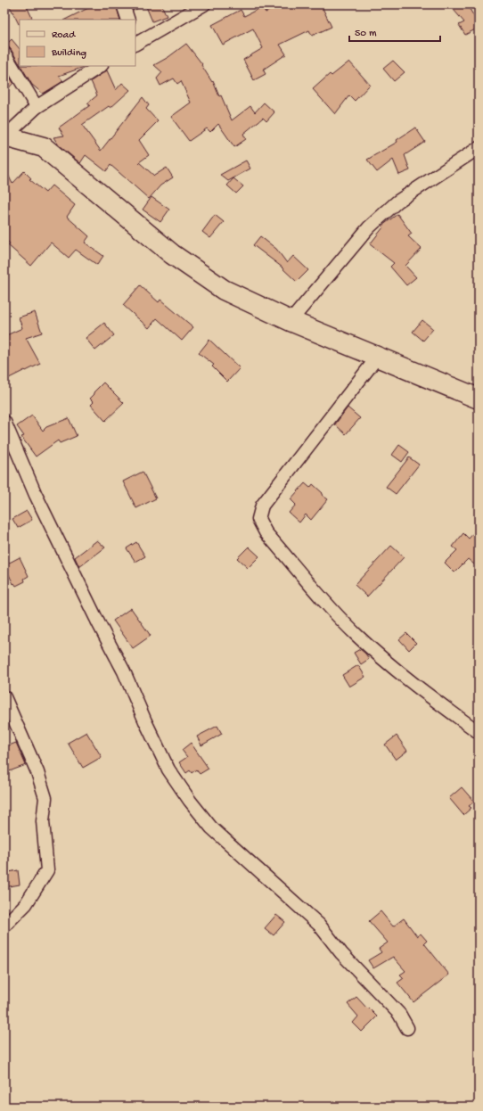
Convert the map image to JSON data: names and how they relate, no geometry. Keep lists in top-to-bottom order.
{
  "legend": ["Road", "Building"],
  "scale_bar": "50 m"
}
